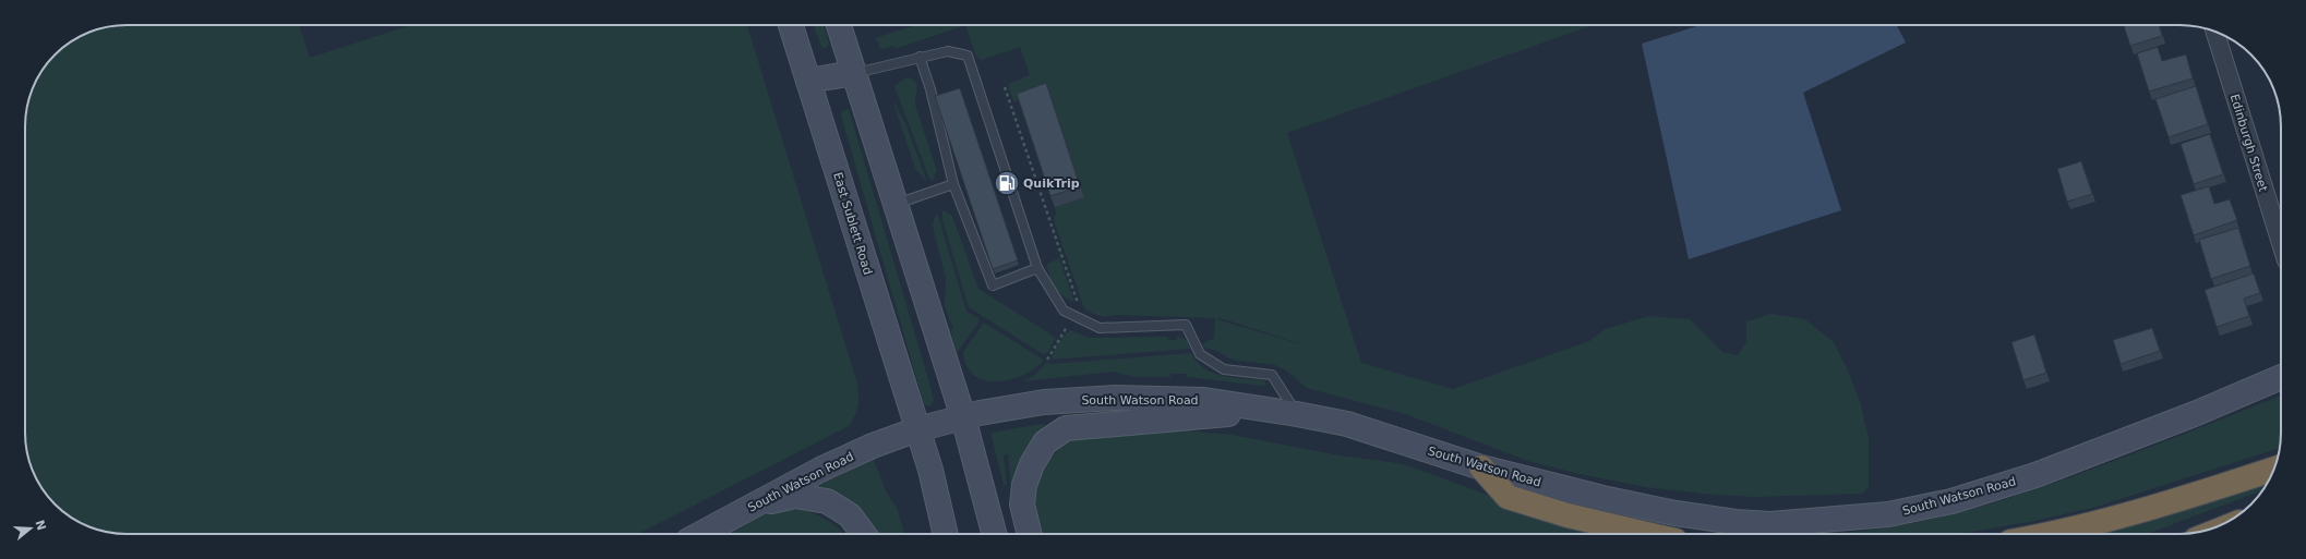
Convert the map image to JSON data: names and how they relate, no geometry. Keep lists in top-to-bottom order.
{
  "streets": {
    "main road": ["East Sublett Road", "South Watson Road"],
    "street": ["Edinburgh Street"]
  },
  "crossings": [
    ["East Sublett Road", "South Watson Road"]
  ],
  "places": {
    "fuel station": ["QuikTrip"]
  },
  "north": "right"
}
